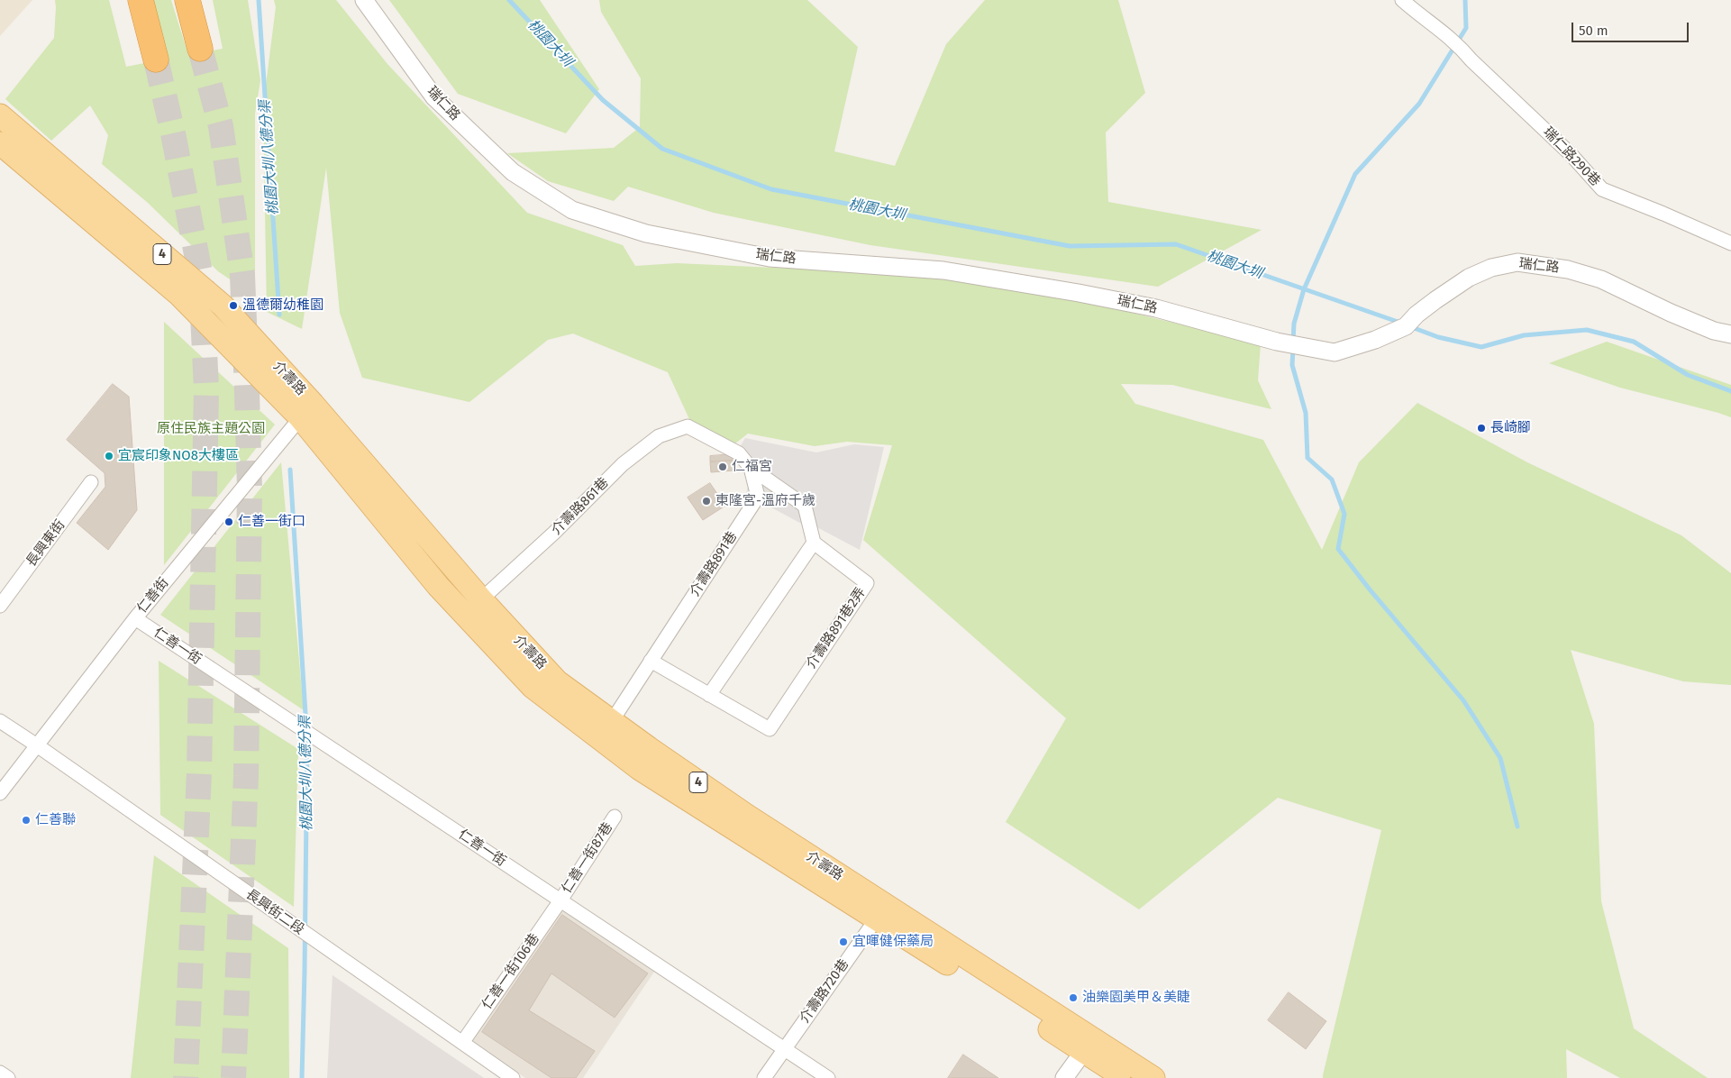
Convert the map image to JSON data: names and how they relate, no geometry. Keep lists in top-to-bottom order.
{
  "streets": {
    "main road": ["4", "介壽路"],
    "street": [
      "瑞仁路",
      "瑞仁路290巷",
      "介壽路861巷",
      "長興東街",
      "介壽路891巷",
      "仁善街",
      "介壽路891巷2弄",
      "仁善一街",
      "仁善一街87巷",
      "長興街二段",
      "仁善一街106巷",
      "介壽路720巷"
    ]
  },
  "crossings": [
    ["介壽路", "介壽路861巷"],
    ["介壽路", "介壽路891巷"],
    ["介壽路", "仁善街"],
    ["介壽路", "介壽路720巷"],
    ["介壽路861巷", "介壽路891巷"],
    ["仁善街", "仁善一街"],
    ["仁善街", "長興街二段"],
    ["仁善一街", "仁善一街87巷"],
    ["仁善一街", "仁善一街106巷"],
    ["仁善一街", "介壽路720巷"],
    ["仁善一街87巷", "仁善一街106巷"],
    ["長興街二段", "仁善一街106巷"]
  ],
  "water": ["桃園大圳", "桃園大圳八德分渠"],
  "parks": ["原住民族主題公園"],
  "places": [
    "溫德爾幼稚園",
    "長崎腳",
    "宜宸印象NO8大樓區",
    "仁福宮",
    "東隆宮-溫府千歲",
    "仁善一街口",
    "仁善聯",
    "宜暉健保藥局",
    "油樂園美甲＆美睫"
  ],
  "scale_bar": "50 m"
}
